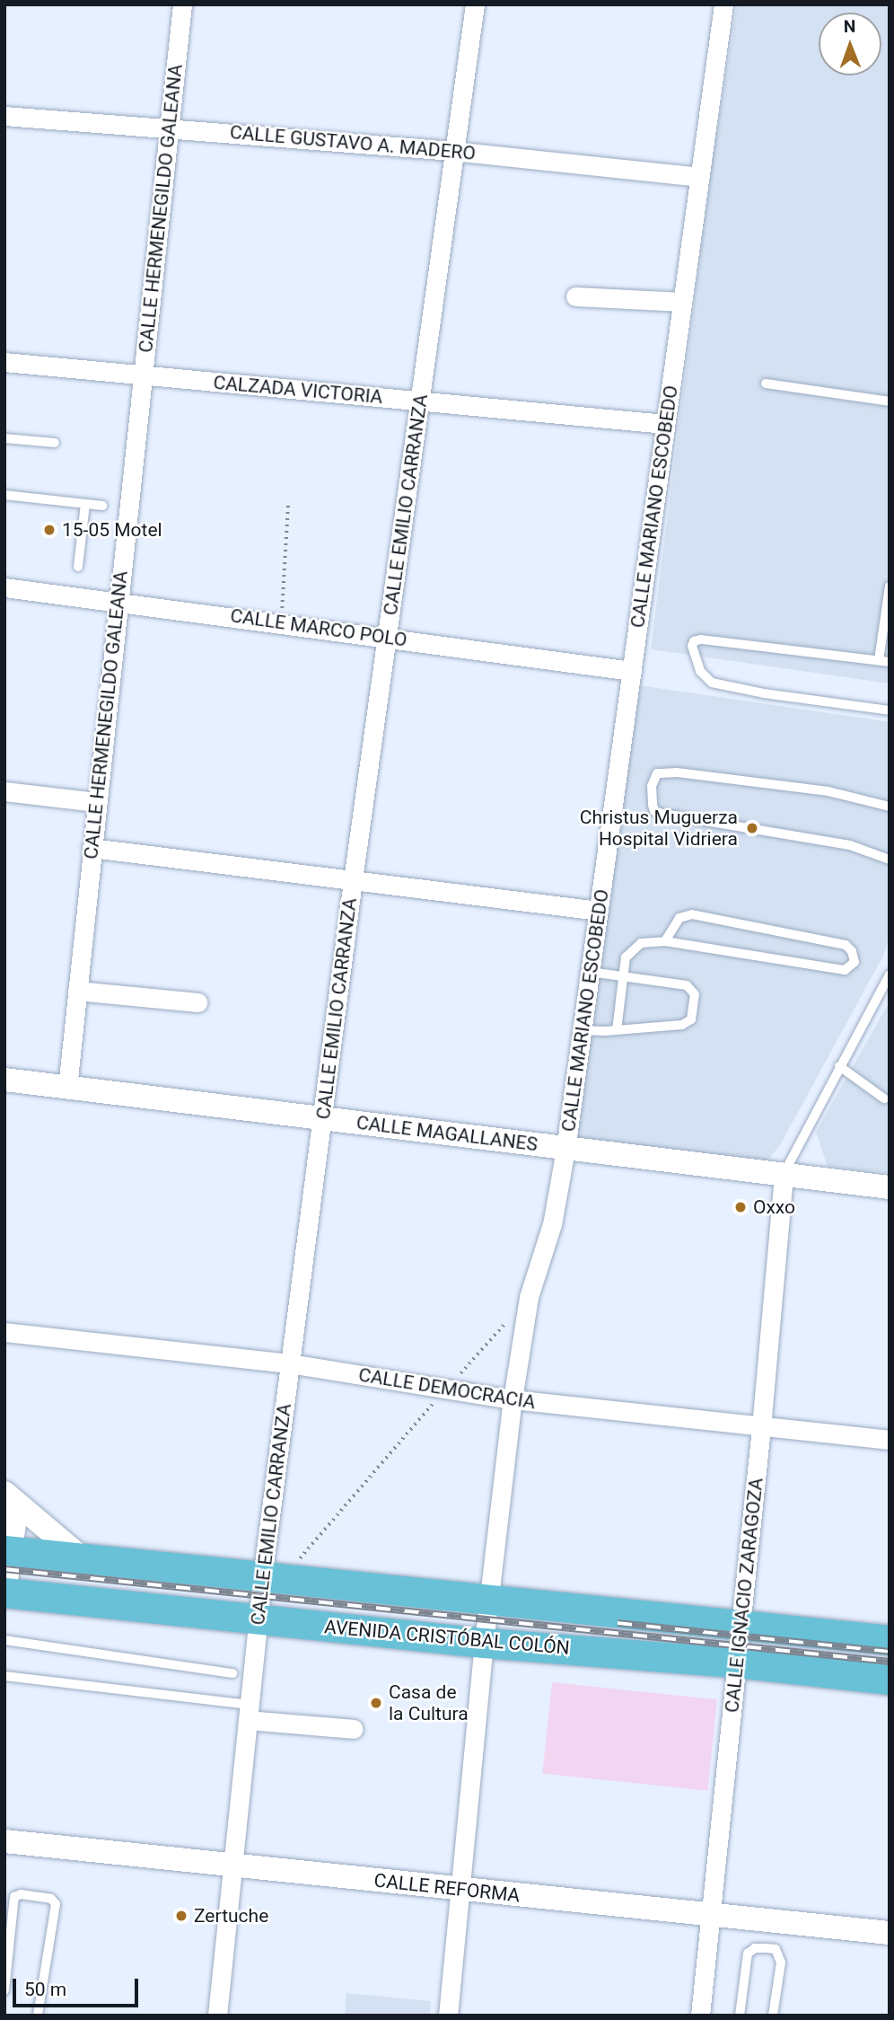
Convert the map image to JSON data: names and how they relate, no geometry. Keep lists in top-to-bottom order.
{
  "streets": {
    "main road": ["AVENIDA CRISTÓBAL COLÓN"],
    "street": [
      "CALLE GUSTAVO A. MADERO",
      "CALLE HERMENEGILDO GALEANA",
      "CALZADA VICTORIA",
      "CALLE EMILIO CARRANZA",
      "CALLE MARIANO ESCOBEDO",
      "CALLE MARCO POLO",
      "CALLE MAGALLANES",
      "CALLE DEMOCRACIA",
      "CALLE IGNACIO ZARAGOZA",
      "CALLE REFORMA"
    ]
  },
  "crossings": [
    ["CALLE GUSTAVO A. MADERO", "CALLE HERMENEGILDO GALEANA"],
    ["CALLE GUSTAVO A. MADERO", "CALLE EMILIO CARRANZA"],
    ["CALLE GUSTAVO A. MADERO", "CALLE MARIANO ESCOBEDO"],
    ["CALLE HERMENEGILDO GALEANA", "CALZADA VICTORIA"],
    ["CALLE HERMENEGILDO GALEANA", "CALLE MARCO POLO"],
    ["CALLE HERMENEGILDO GALEANA", "CALLE MAGALLANES"],
    ["CALZADA VICTORIA", "CALLE EMILIO CARRANZA"],
    ["CALZADA VICTORIA", "CALLE MARIANO ESCOBEDO"],
    ["CALLE EMILIO CARRANZA", "CALLE MARCO POLO"],
    ["CALLE EMILIO CARRANZA", "CALLE MAGALLANES"],
    ["CALLE EMILIO CARRANZA", "CALLE DEMOCRACIA"],
    ["CALLE EMILIO CARRANZA", "AVENIDA CRISTÓBAL COLÓN"],
    ["CALLE EMILIO CARRANZA", "CALLE REFORMA"],
    ["CALLE MARIANO ESCOBEDO", "CALLE MARCO POLO"],
    ["CALLE MARIANO ESCOBEDO", "CALLE MAGALLANES"],
    ["CALLE MARIANO ESCOBEDO", "CALLE DEMOCRACIA"],
    ["CALLE MARIANO ESCOBEDO", "AVENIDA CRISTÓBAL COLÓN"],
    ["CALLE MARIANO ESCOBEDO", "CALLE REFORMA"],
    ["CALLE MAGALLANES", "CALLE IGNACIO ZARAGOZA"],
    ["CALLE DEMOCRACIA", "CALLE IGNACIO ZARAGOZA"],
    ["CALLE IGNACIO ZARAGOZA", "AVENIDA CRISTÓBAL COLÓN"],
    ["CALLE IGNACIO ZARAGOZA", "CALLE REFORMA"]
  ],
  "places": [
    "15-05 Motel",
    "Christus Muguerza Hospital Vidriera",
    "Oxxo",
    "Casa de la Cultura",
    "Zertuche"
  ],
  "scale_bar": "50 m",
  "north": "top"
}
